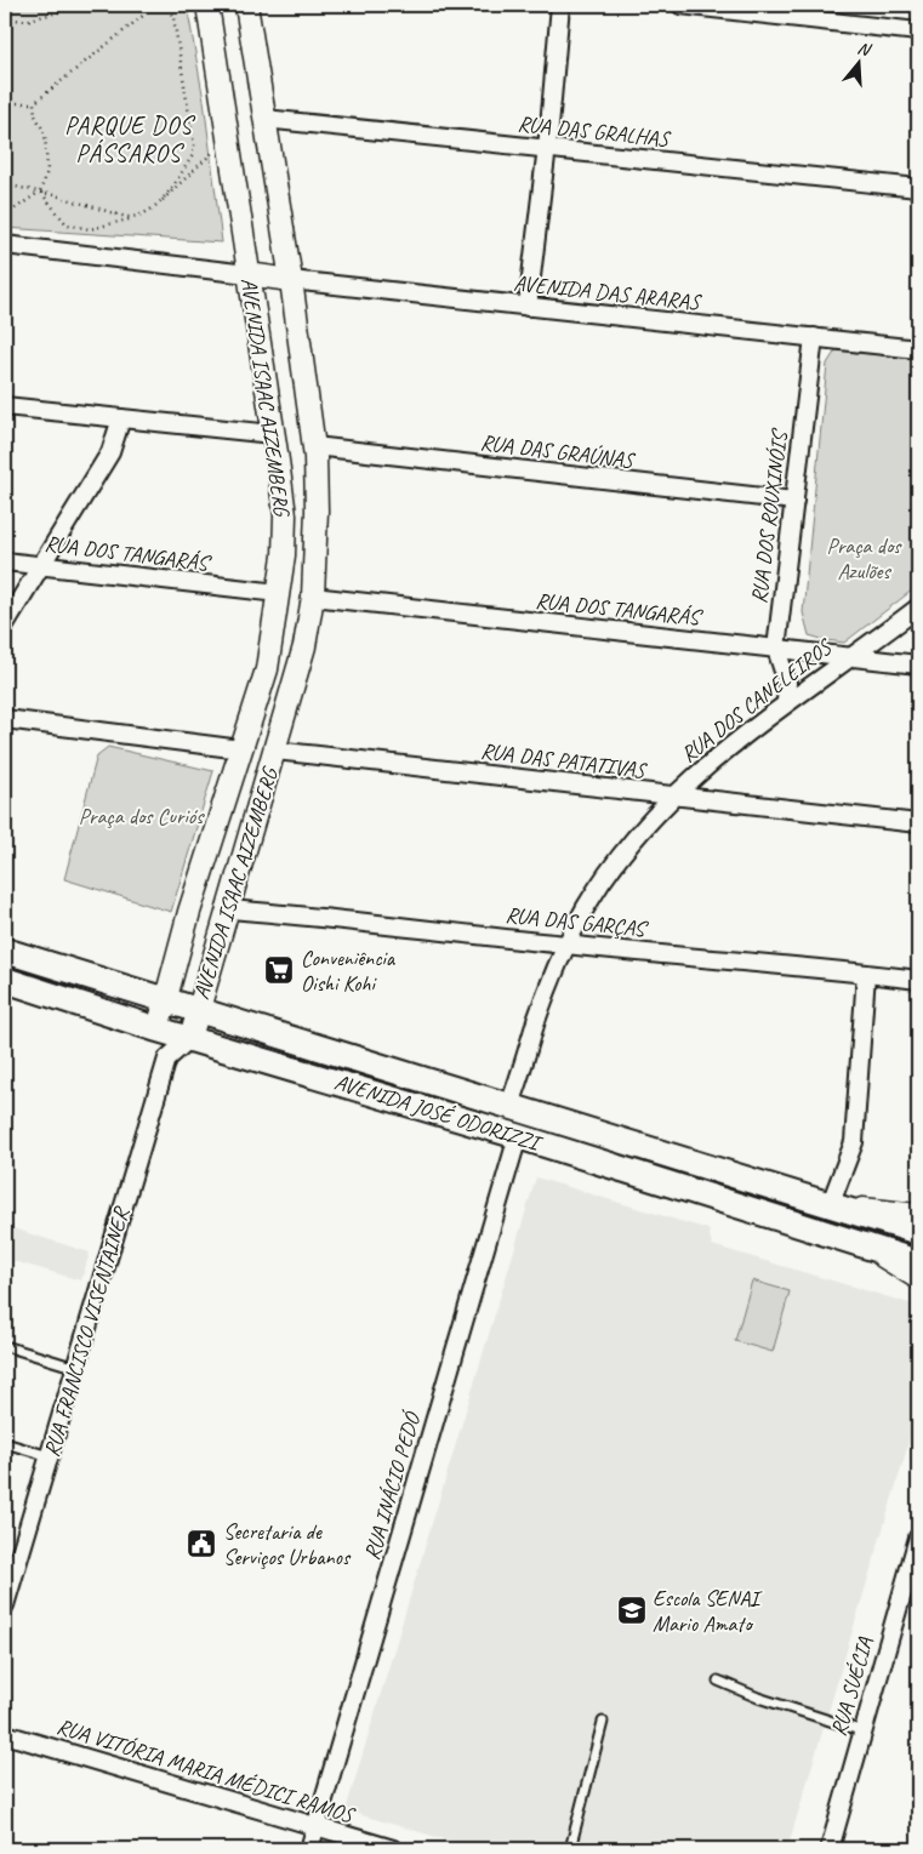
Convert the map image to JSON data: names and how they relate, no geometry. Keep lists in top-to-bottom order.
{
  "streets": {
    "main road": ["AVENIDA JOSÉ ODORIZZI"],
    "street": [
      "RUA DAS GRALHAS",
      "AVENIDA DAS ARARAS",
      "AVENIDA ISAAC AIZEMBERG",
      "RUA DAS GRAÚNAS",
      "RUA DOS ROUXINÓIS",
      "RUA DOS TANGARÁS",
      "RUA DOS CANELEIROS",
      "RUA DAS PATATIVAS",
      "RUA DAS GARÇAS",
      "RUA FRANCISCO VISENTAINER",
      "RUA INÁCIO PEDÓ",
      "RUA SUÉCIA",
      "RUA VITÓRIA MARIA MÉDICI RAMOS"
    ]
  },
  "crossings": [
    ["RUA DAS GRALHAS", "AVENIDA ISAAC AIZEMBERG"],
    ["AVENIDA DAS ARARAS", "AVENIDA ISAAC AIZEMBERG"],
    ["AVENIDA DAS ARARAS", "RUA DOS ROUXINÓIS"],
    ["AVENIDA ISAAC AIZEMBERG", "RUA DAS GRAÚNAS"],
    ["AVENIDA ISAAC AIZEMBERG", "RUA DOS TANGARÁS"],
    ["AVENIDA ISAAC AIZEMBERG", "RUA DAS PATATIVAS"],
    ["AVENIDA ISAAC AIZEMBERG", "RUA DAS GARÇAS"],
    ["AVENIDA ISAAC AIZEMBERG", "AVENIDA JOSÉ ODORIZZI"],
    ["RUA DAS GRAÚNAS", "RUA DOS ROUXINÓIS"],
    ["RUA DOS ROUXINÓIS", "RUA DOS TANGARÁS"],
    ["RUA DOS ROUXINÓIS", "RUA DOS CANELEIROS"],
    ["RUA DOS TANGARÁS", "RUA DOS CANELEIROS"],
    ["RUA DOS CANELEIROS", "RUA DAS PATATIVAS"],
    ["RUA DOS CANELEIROS", "RUA DAS GARÇAS"],
    ["RUA DOS CANELEIROS", "AVENIDA JOSÉ ODORIZZI"],
    ["AVENIDA JOSÉ ODORIZZI", "RUA INÁCIO PEDÓ"],
    ["RUA INÁCIO PEDÓ", "RUA VITÓRIA MARIA MÉDICI RAMOS"]
  ],
  "districts": ["PARQUE DOS PÁSSAROS"],
  "parks": ["Praça dos Azulões", "Praça dos Curiós"],
  "places": {
    "supermarket": ["Conveniência Oishi Kohi"],
    "public building": ["Secretaria de Serviços Urbanos"],
    "school or university": ["Escola SENAI Mario Amato"]
  },
  "north": "top"
}
